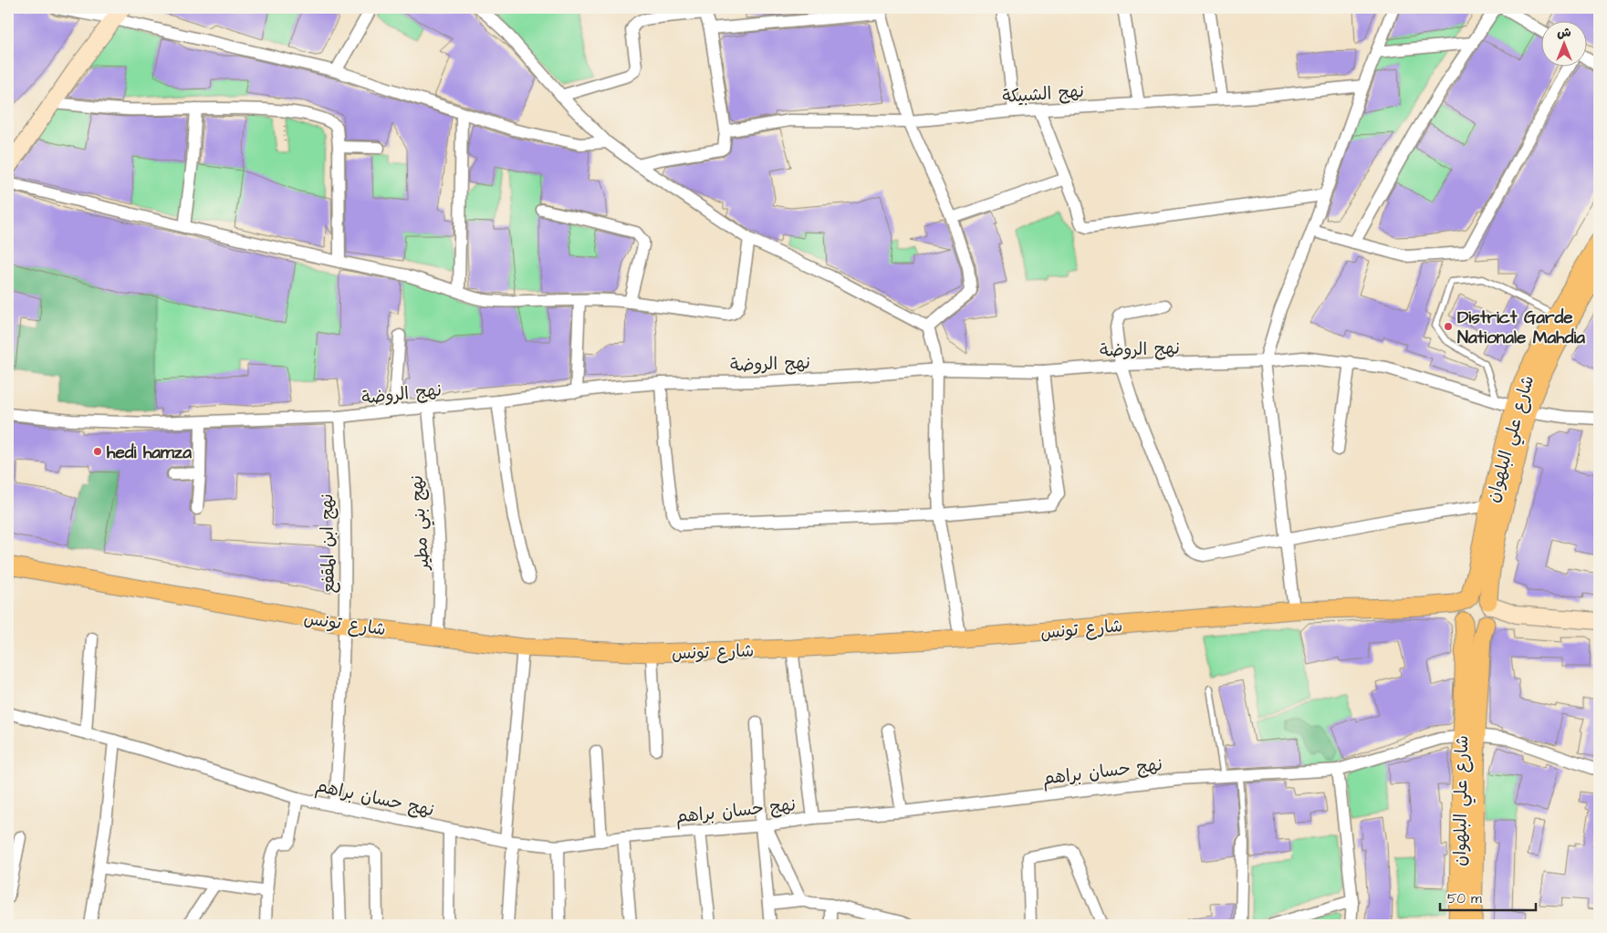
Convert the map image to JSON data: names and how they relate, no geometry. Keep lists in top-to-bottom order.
{
  "streets": {
    "main road": ["شارع علي البلهوان", "شارع تونس"],
    "street": [
      "نهج الشبيكة",
      "نهج الروضة",
      "نهج بني مطير",
      "نهج ابن المقفع",
      "نهج حسان براهم"
    ]
  },
  "crossings": [
    ["نهج الروضة", "شارع علي البلهوان"],
    ["نهج الروضة", "نهج بني مطير"],
    ["نهج الروضة", "نهج ابن المقفع"],
    ["شارع علي البلهوان", "شارع تونس"],
    ["شارع علي البلهوان", "نهج حسان براهم"],
    ["نهج بني مطير", "شارع تونس"],
    ["نهج ابن المقفع", "شارع تونس"],
    ["نهج ابن المقفع", "نهج حسان براهم"]
  ],
  "places": ["District Garde Nationale Mahdia", "hedi hamza"],
  "scale_bar": "50 m",
  "north": "top"
}
